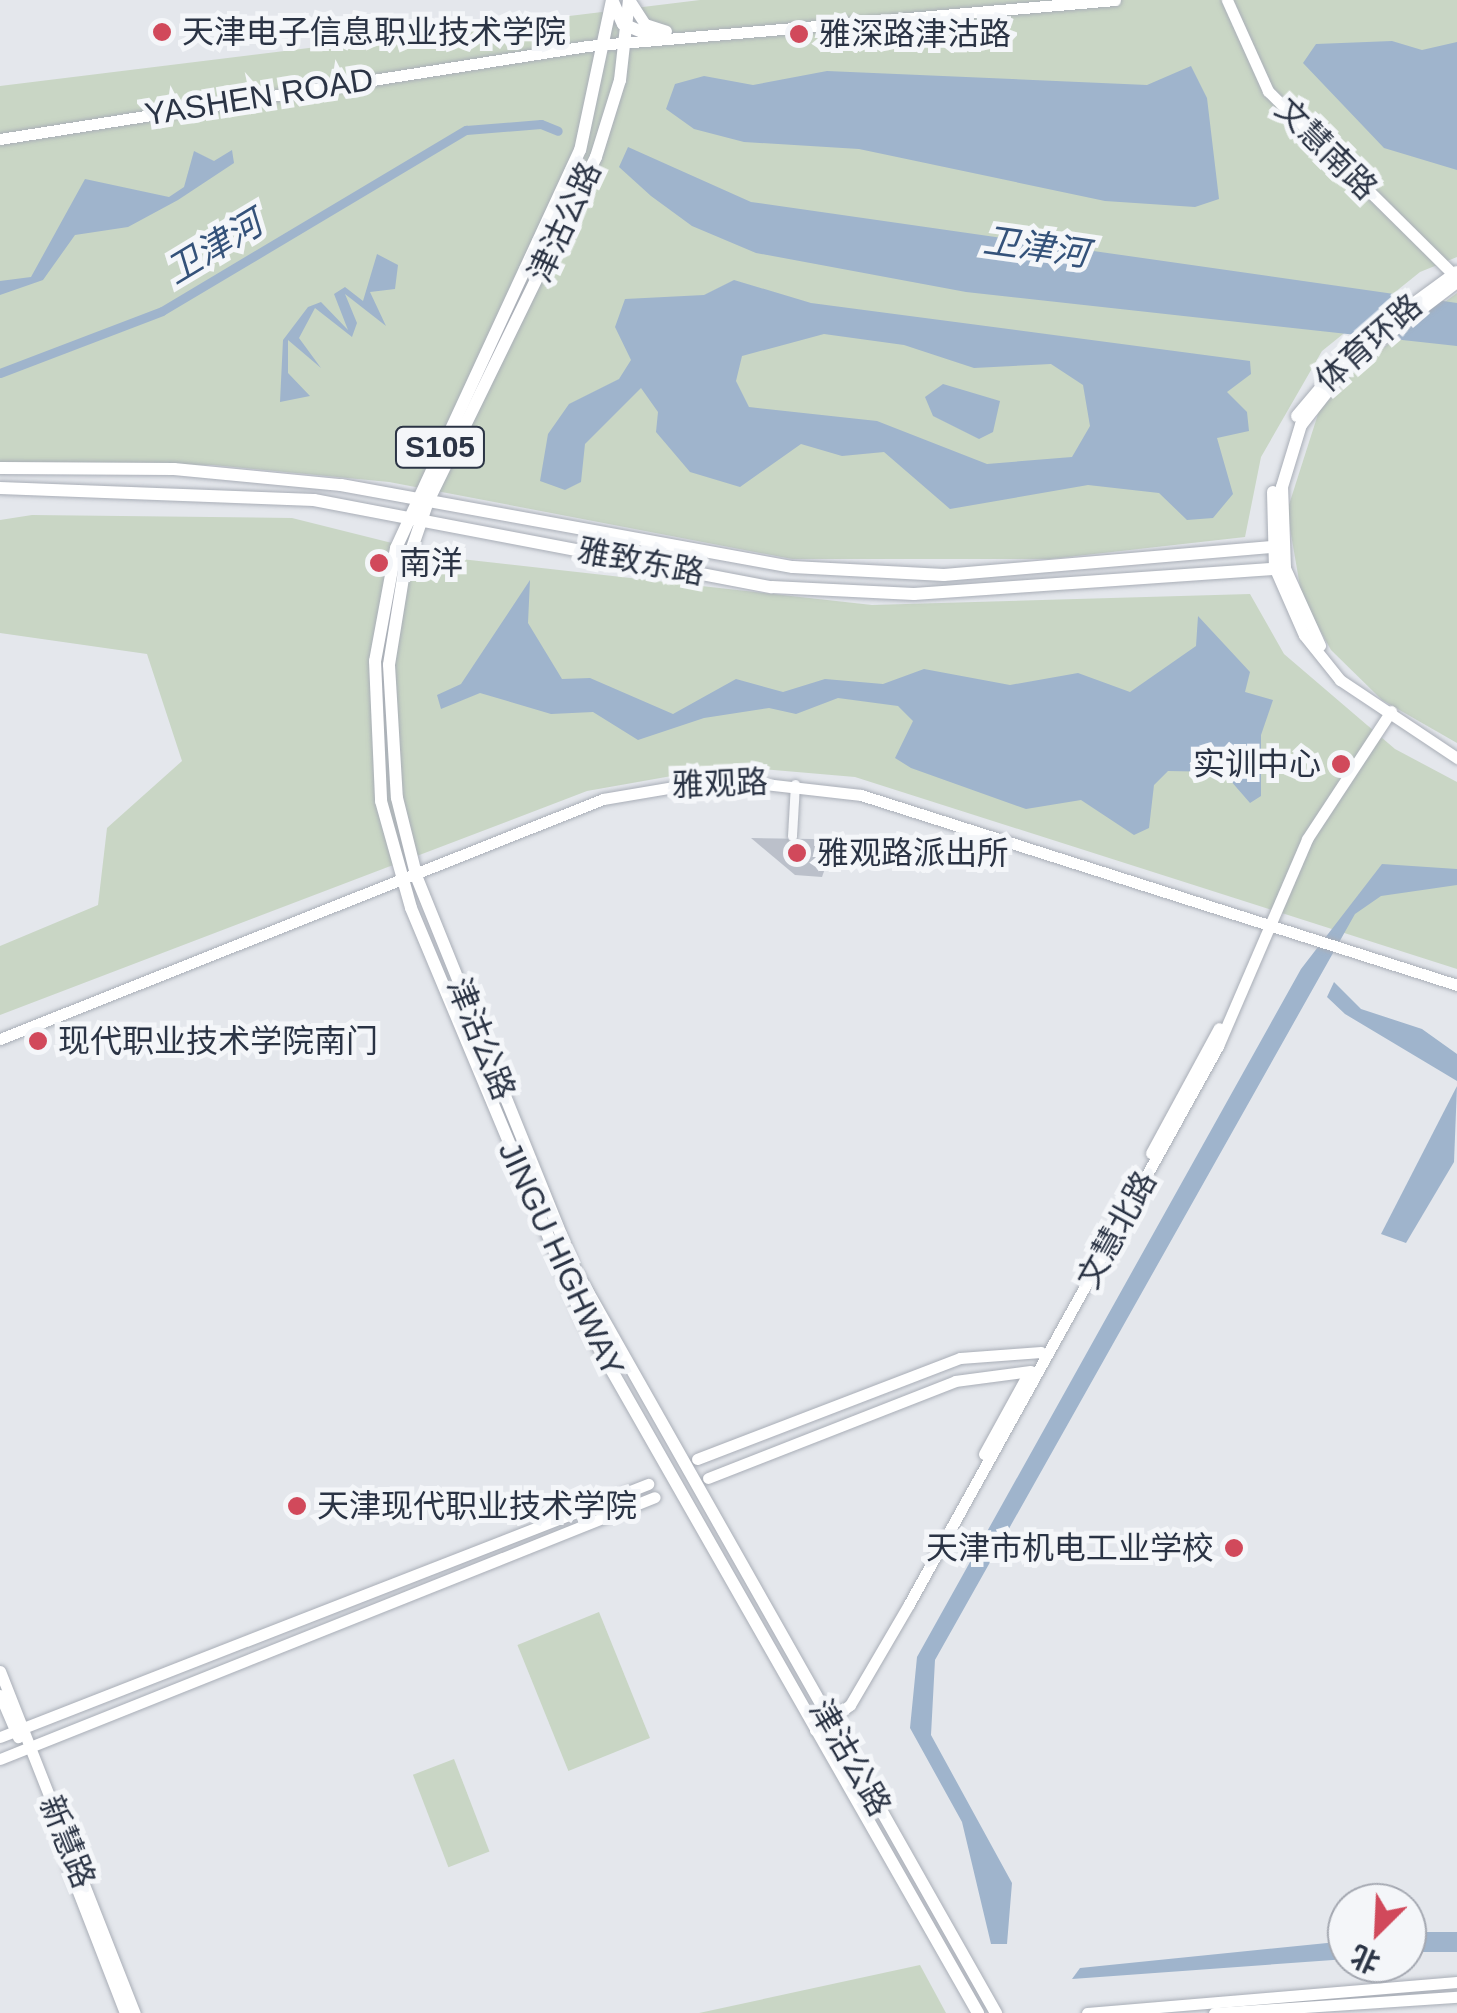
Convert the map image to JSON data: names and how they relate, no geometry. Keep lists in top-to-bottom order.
{
  "streets": {
    "main road": [
      "YASHEN ROAD",
      "文慧南路",
      "津沽公路",
      "体育环路",
      "S105",
      "雅致东路",
      "雅观路",
      "文慧北路",
      "JINGU HIGHWAY",
      "新慧路"
    ]
  },
  "crossings": [
    ["YASHEN ROAD", "津沽公路"],
    ["YASHEN ROAD", "JINGU HIGHWAY"],
    ["文慧南路", "体育环路"],
    ["津沽公路", "雅致东路"],
    ["津沽公路", "雅观路"],
    ["津沽公路", "文慧北路"],
    ["津沽公路", "JINGU HIGHWAY"],
    ["体育环路", "雅致东路"],
    ["体育环路", "文慧北路"],
    ["雅致东路", "JINGU HIGHWAY"],
    ["雅观路", "文慧北路"],
    ["雅观路", "JINGU HIGHWAY"],
    ["文慧北路", "JINGU HIGHWAY"]
  ],
  "water": ["卫津河"],
  "places": [
    "天津电子信息职业技术学院",
    "雅深路津沽路",
    "南洋",
    "实训中心",
    "雅观路派出所",
    "现代职业技术学院南门",
    "天津现代职业技术学院",
    "天津市机电工业学校"
  ],
  "north": "bottom left"
}
